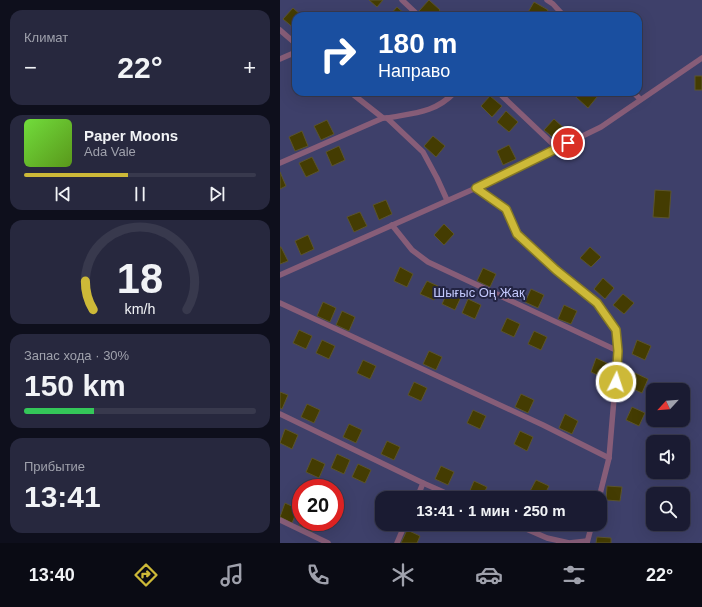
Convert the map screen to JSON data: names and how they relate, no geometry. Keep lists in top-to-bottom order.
{
  "parks": ["Шығыс Оң Жақ"],
  "north": "bottom left",
  "page": {
    "tile": [
      "Климат",
      ["Запас хода · 30%", "150 km"],
      ["Прибытие", "13:41"]
    ],
    "turn": ["180 m", "Направо"],
    "heat": ["−", "22°", "+"],
    "song": ["Paper Moons", "Ada Vale"],
    "limit": "20",
    "trip": "13:41 · 1 мин · 250 m",
    "tabs": ["13:40", "22°"],
    "gauge": ["18", "km/h"]
  }
}
